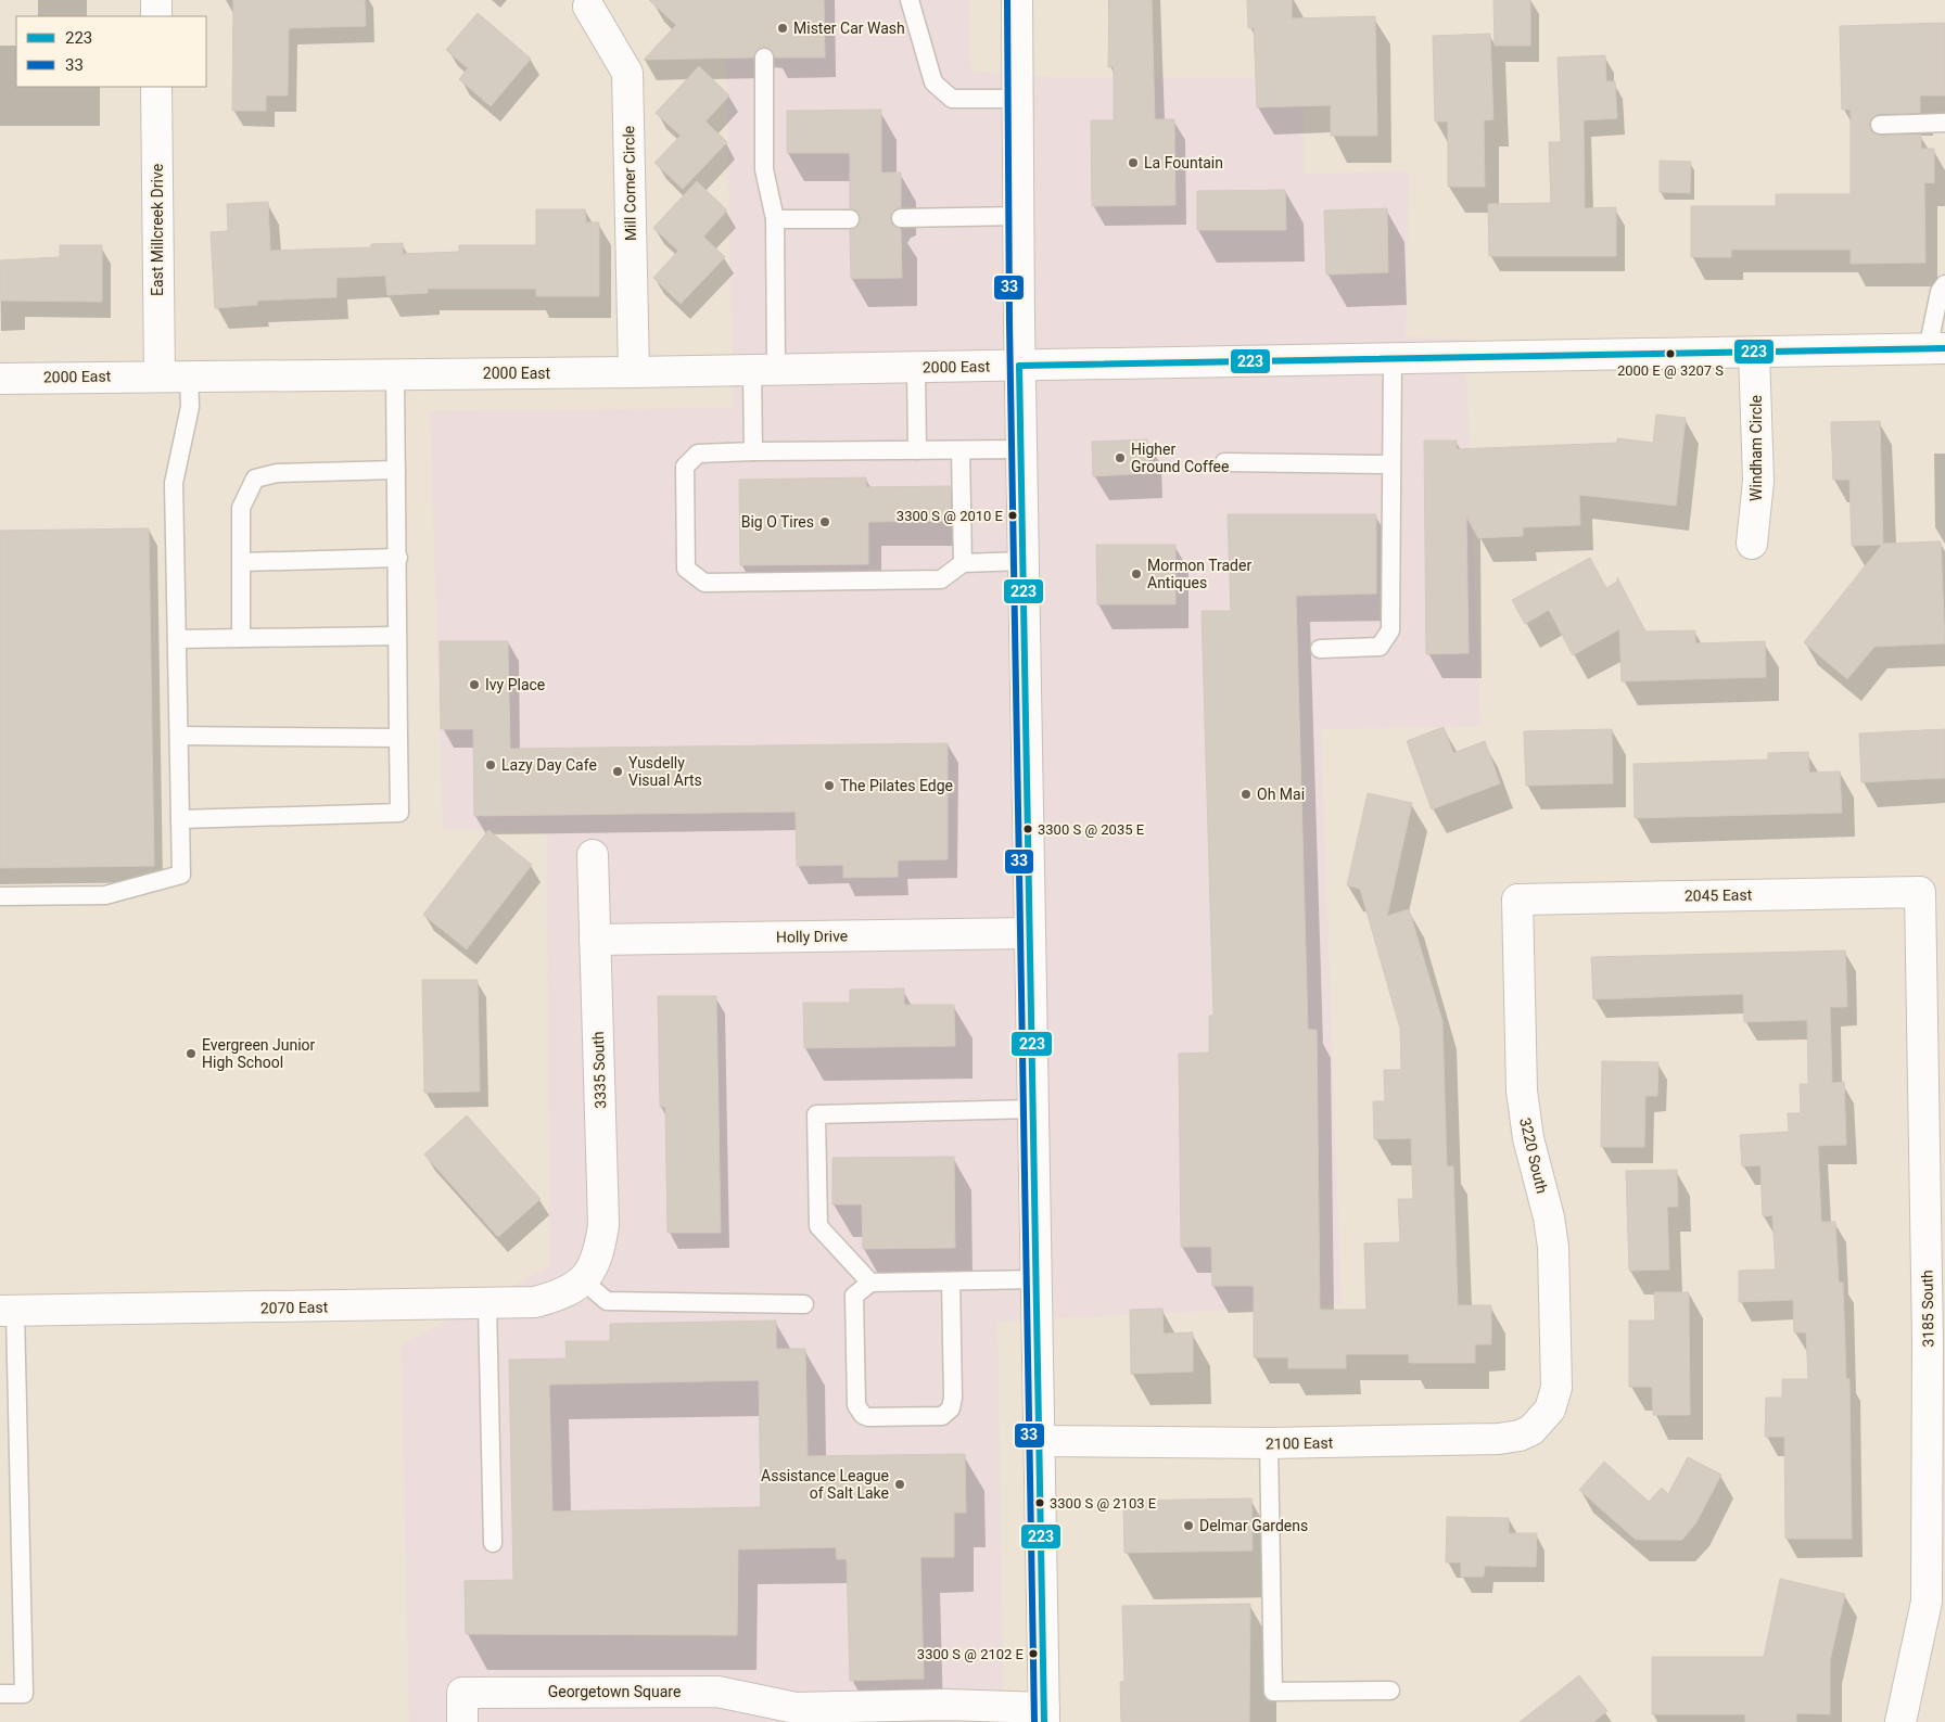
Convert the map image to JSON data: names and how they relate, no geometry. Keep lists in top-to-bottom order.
{
  "streets": {
    "street": [
      "Mill Corner Circle",
      "East Millcreek Drive",
      "2000 East",
      "Windham Circle",
      "2045 East",
      "Holly Drive",
      "3335 South",
      "3220 South",
      "2070 East",
      "3185 South",
      "2100 East",
      "Georgetown Square"
    ]
  },
  "crossings": [
    ["Mill Corner Circle", "2000 East"],
    ["East Millcreek Drive", "2000 East"],
    ["2000 East", "Windham Circle"],
    ["2045 East", "3220 South"],
    ["2045 East", "3185 South"],
    ["Holly Drive", "3335 South"],
    ["3335 South", "2070 East"],
    ["3220 South", "2100 East"]
  ],
  "places": [
    "Mister Car Wash",
    "La Fountain",
    "2000 E @ 3207 S",
    "Higher Ground Coffee",
    "3300 S @ 2010 E",
    "Big O Tires",
    "Mormon Trader Antiques",
    "Ivy Place",
    "Lazy Day Cafe",
    "Yusdelly Visual Arts",
    "The Pilates Edge",
    "Oh Mai",
    "3300 S @ 2035 E",
    "Evergreen Junior High School",
    "Assistance League of Salt Lake",
    "3300 S @ 2103 E",
    "Delmar Gardens",
    "3300 S @ 2102 E"
  ],
  "lines": ["transit line 33", "transit line 223"],
  "legend": ["223", "33"]
}
